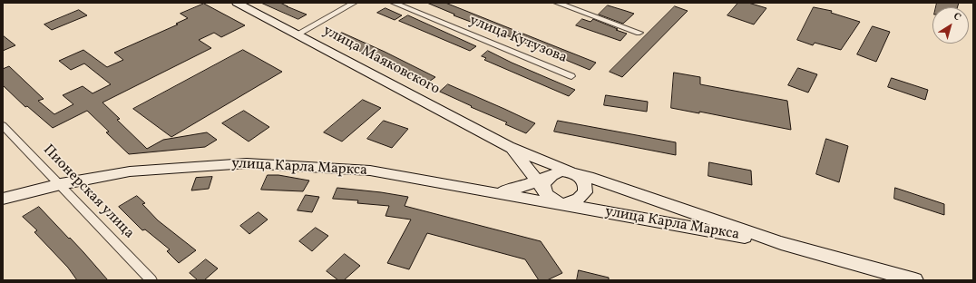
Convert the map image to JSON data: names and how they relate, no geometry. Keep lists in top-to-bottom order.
{
  "streets": {
    "main road": ["улица Маяковского", "улица Карла Маркса"],
    "street": ["улица Кутузова", "Пионерская улица"]
  },
  "crossings": [
    ["улица Маяковского", "улица Карла Маркса"],
    ["улица Карла Маркса", "Пионерская улица"]
  ],
  "north": "top right"
}
